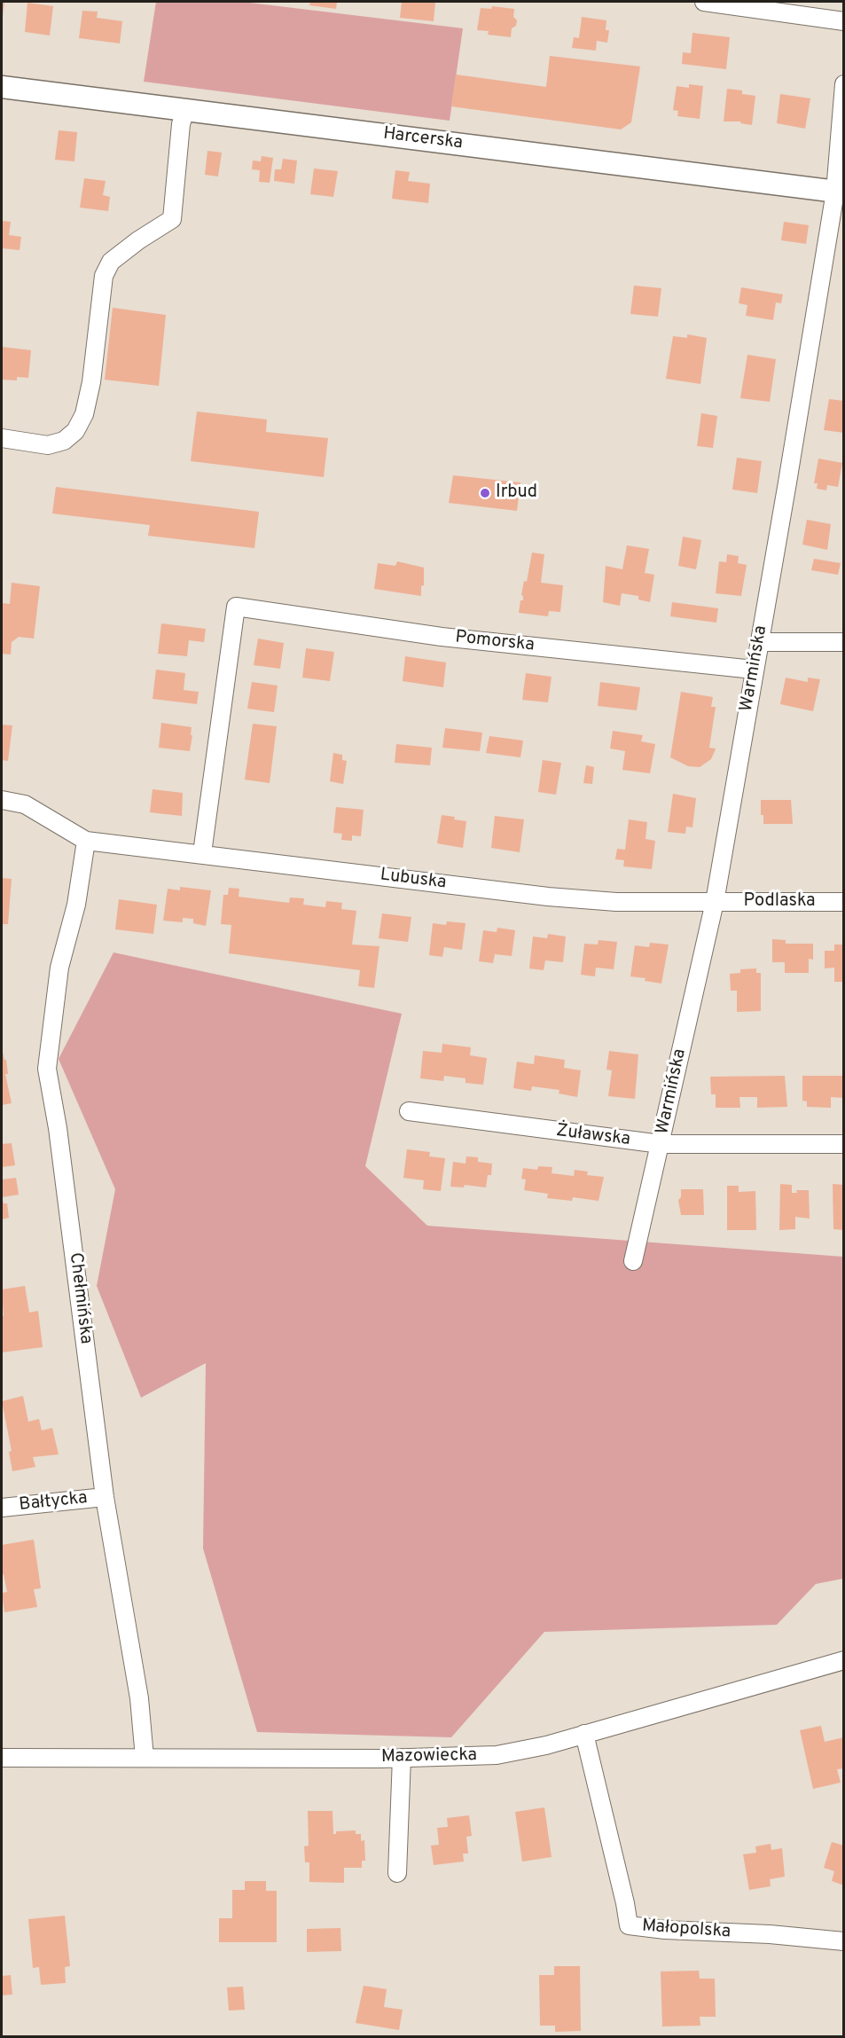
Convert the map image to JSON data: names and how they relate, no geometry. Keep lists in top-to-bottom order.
{
  "streets": {
    "street": [
      "Harcerska",
      "Pomorska",
      "Warmińska",
      "Lubuska",
      "Podlaska",
      "Żuławska",
      "Chełmińska",
      "Bałtycka",
      "Mazowiecka",
      "Małopolska"
    ]
  },
  "crossings": [
    ["Harcerska", "Warmińska"],
    ["Pomorska", "Warmińska"],
    ["Pomorska", "Lubuska"],
    ["Warmińska", "Lubuska"],
    ["Warmińska", "Podlaska"],
    ["Warmińska", "Żuławska"],
    ["Lubuska", "Podlaska"],
    ["Lubuska", "Chełmińska"],
    ["Chełmińska", "Bałtycka"],
    ["Chełmińska", "Mazowiecka"],
    ["Mazowiecka", "Małopolska"]
  ],
  "places": ["Irbud"]
}
